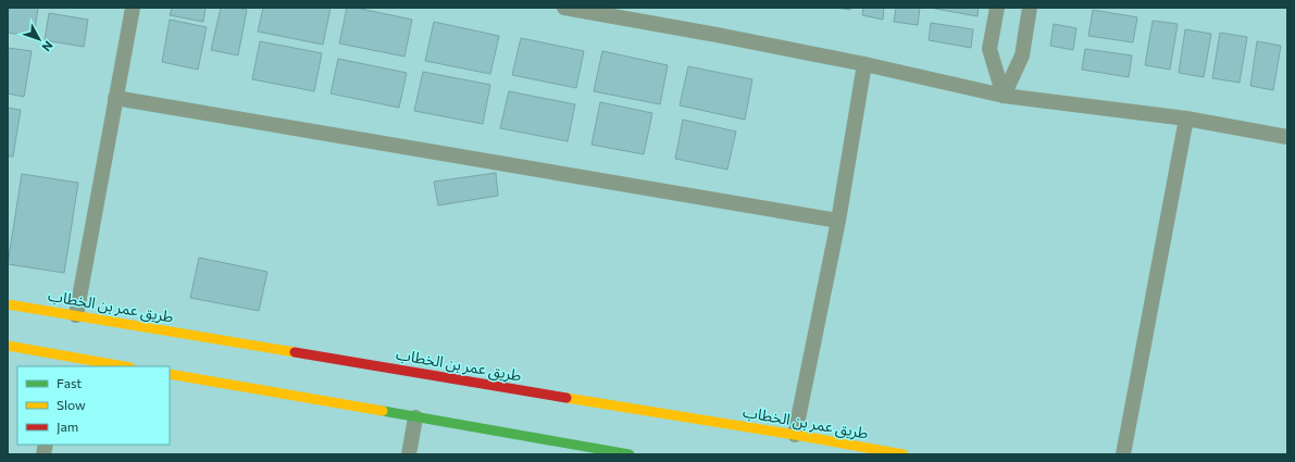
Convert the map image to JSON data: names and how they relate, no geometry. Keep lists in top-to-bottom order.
{
  "streets": {
    "main road": ["طريق عمر بن الخطاب"]
  },
  "legend": ["Fast", "Slow", "Jam"],
  "north": "bottom right"
}
